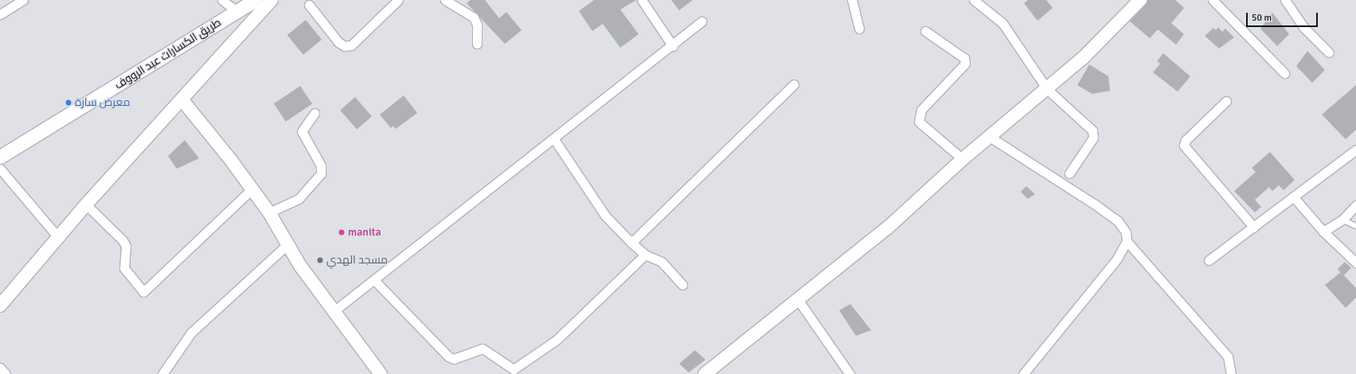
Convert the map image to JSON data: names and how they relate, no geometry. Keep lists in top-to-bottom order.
{
  "streets": {
    "main road": ["طريق الكسارات عبد الرووف"]
  },
  "places": ["معرض سارة", "manita", "مسجد الهدي"],
  "scale_bar": "50 m"
}
